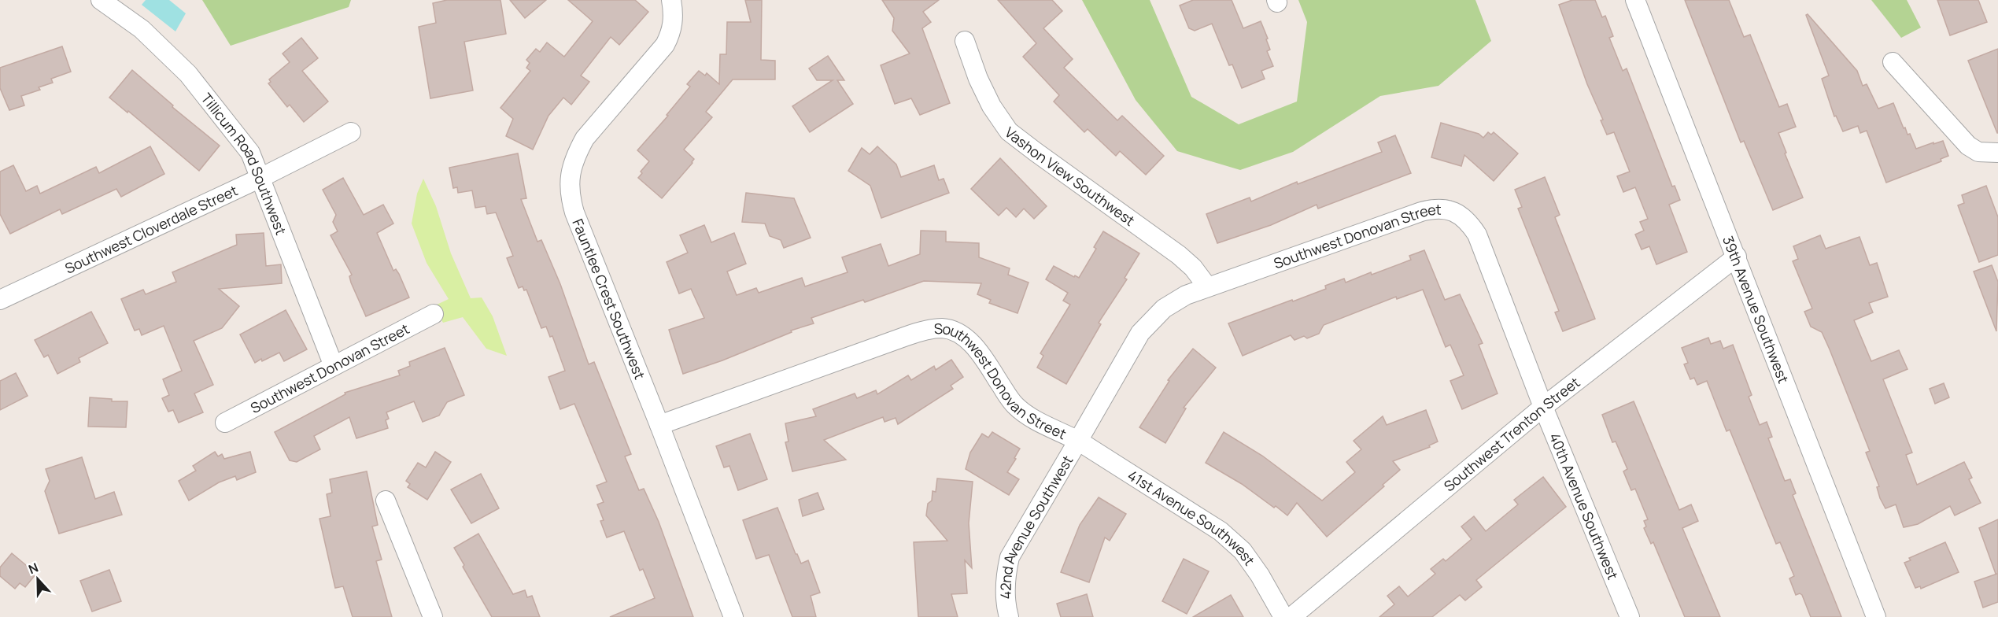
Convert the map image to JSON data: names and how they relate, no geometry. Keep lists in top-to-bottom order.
{
  "streets": {
    "street": [
      "Tillicum Road Southwest",
      "Vashon View Southwest",
      "Southwest Cloverdale Street",
      "Southwest Donovan Street",
      "Fauntlee Crest Southwest",
      "39th Avenue Southwest",
      "Southwest Trenton Street",
      "40th Avenue Southwest",
      "41st Avenue Southwest",
      "42nd Avenue Southwest"
    ]
  },
  "crossings": [
    ["Tillicum Road Southwest", "Southwest Cloverdale Street"],
    ["Tillicum Road Southwest", "Southwest Donovan Street"],
    ["Vashon View Southwest", "Southwest Donovan Street"],
    ["Southwest Donovan Street", "Fauntlee Crest Southwest"],
    ["Southwest Donovan Street", "40th Avenue Southwest"],
    ["Southwest Donovan Street", "41st Avenue Southwest"],
    ["Southwest Donovan Street", "42nd Avenue Southwest"],
    ["39th Avenue Southwest", "Southwest Trenton Street"],
    ["Southwest Trenton Street", "40th Avenue Southwest"],
    ["41st Avenue Southwest", "42nd Avenue Southwest"]
  ],
  "north": "top"
}
